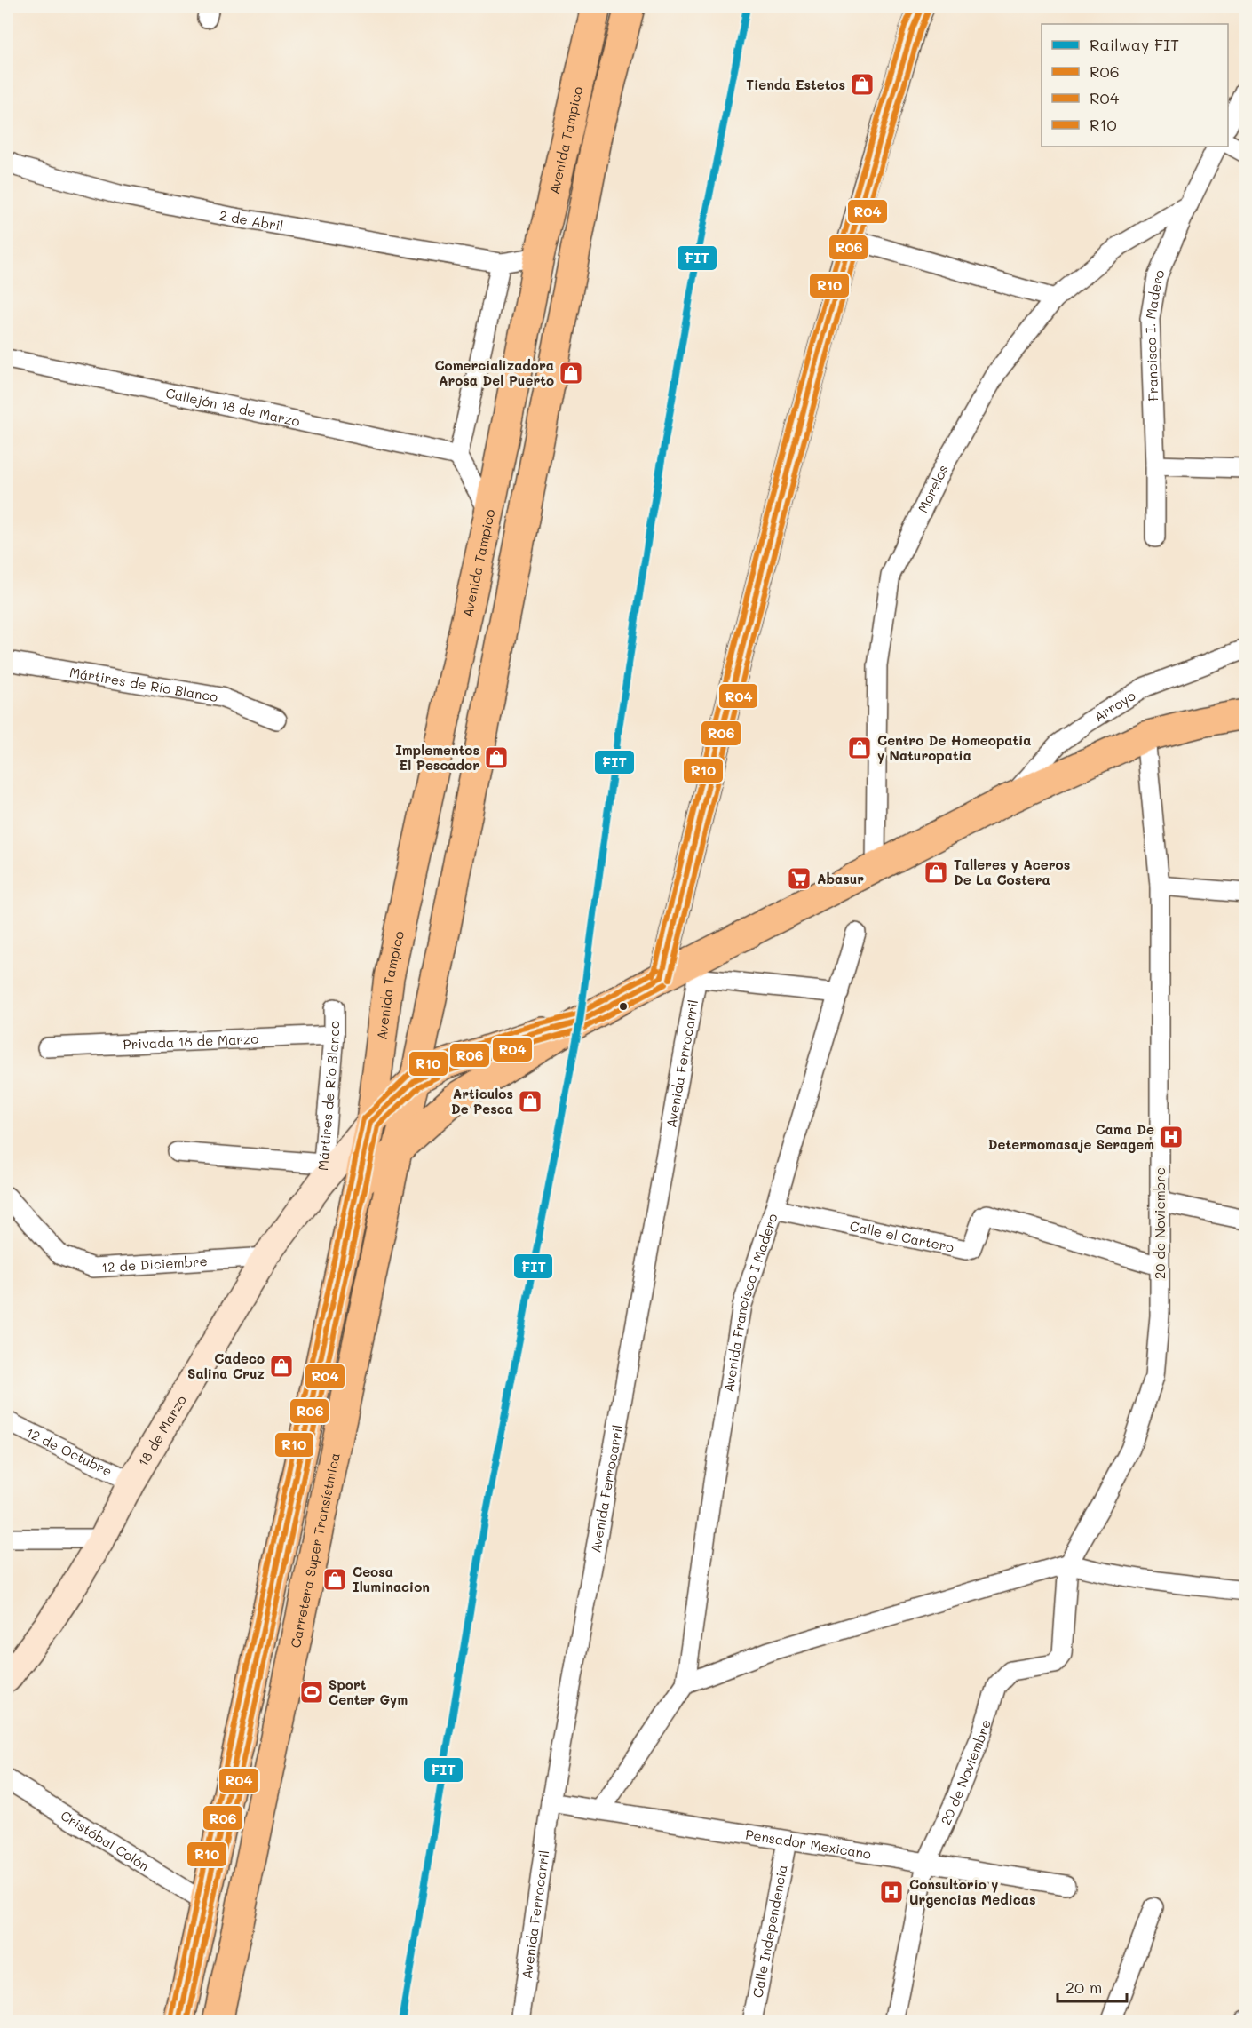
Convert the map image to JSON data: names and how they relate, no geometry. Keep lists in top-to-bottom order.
{
  "streets": {
    "main road": ["Avenida Tampico", "18 de Marzo", "Carretera Super Transístmica"],
    "street": [
      "2 de Abril",
      "Francisco I. Madero",
      "Callejón 18 de Marzo",
      "Morelos",
      "Mártires de Río Blanco",
      "Arroyo",
      "Privada 18 de Marzo",
      "Avenida Ferrocarril",
      "20 de Noviembre",
      "Calle el Cartero",
      "12 de Diciembre",
      "Avenida Francisco I Madero",
      "12 de Octubre",
      "Cristóbal Colón",
      "Pensador Mexicano",
      "Calle Independencia"
    ]
  },
  "crossings": [
    ["Avenida Tampico", "2 de Abril"],
    ["Avenida Tampico", "18 de Marzo"],
    ["Francisco I. Madero", "Morelos"],
    ["Mártires de Río Blanco", "Privada 18 de Marzo"],
    ["Mártires de Río Blanco", "18 de Marzo"],
    ["Avenida Ferrocarril", "Pensador Mexicano"],
    ["20 de Noviembre", "Calle el Cartero"],
    ["20 de Noviembre", "Pensador Mexicano"],
    ["Calle el Cartero", "Avenida Francisco I Madero"],
    ["12 de Diciembre", "18 de Marzo"],
    ["18 de Marzo", "12 de Octubre"],
    ["Pensador Mexicano", "Calle Independencia"]
  ],
  "places": {
    "shop": [
      "Tienda Estetos",
      "Comercializadora Arosa Del Puerto",
      "Centro De Homeopatia y Naturopatia",
      "Implementos El Pescador",
      "Talleres y Aceros De La Costera",
      "Articulos De Pesca",
      "Cadeco Salina Cruz",
      "Ceosa Iluminacion"
    ],
    "supermarket": ["Abasur"],
    "hospital": ["Cama De Determomasaje Seragem", "Consultorio y Urgencias Medicas"],
    "sports": ["Sport Center Gym"]
  },
  "lines": [
    "rail line FIT",
    "transit line R06",
    "transit line R10",
    "transit line R04"
  ],
  "legend": [
    "Railway FIT",
    "R06",
    "R04",
    "R10"
  ],
  "scale_bar": "20 m"
}
